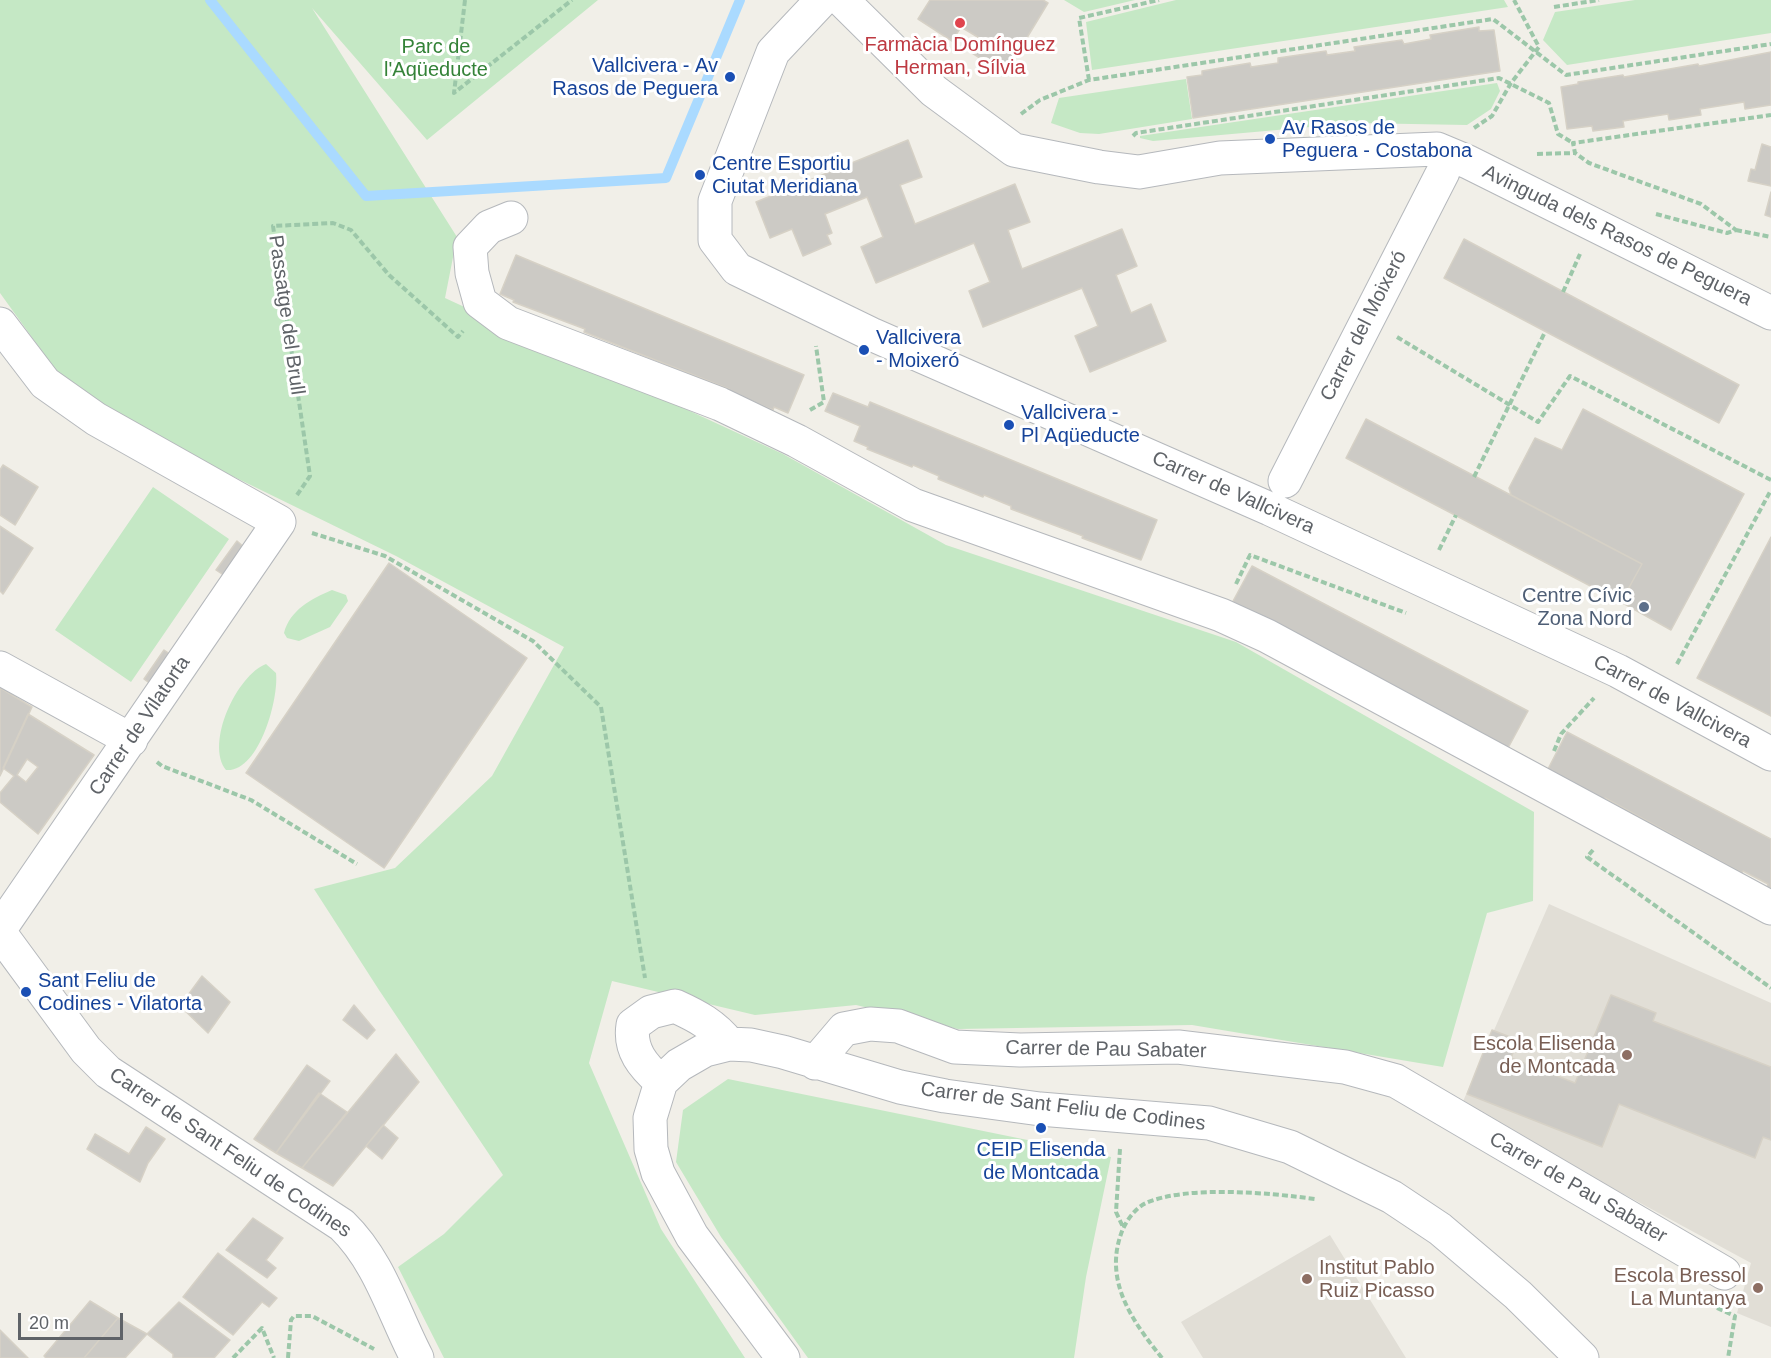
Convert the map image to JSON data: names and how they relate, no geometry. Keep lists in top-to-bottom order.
{
  "streets": {
    "street": [
      "Avinguda dels Rasos de Peguera",
      "Carrer del Moixeró",
      "Carrer de Vallcivera",
      "Carrer de Vilatorta",
      "Carrer de Pau Sabater",
      "Carrer de Sant Feliu de Codines"
    ],
    "path": ["Passatge del Brull"]
  },
  "crossings": [
    ["Passatge del Brull", "Carrer de Vilatorta"],
    ["Carrer de Vilatorta", "Carrer de Sant Feliu de Codines"],
    ["Carrer de Pau Sabater", "Carrer de Sant Feliu de Codines"]
  ],
  "parks": ["Parc de l'Aqüeducte"],
  "places": [
    "Farmàcia Domínguez Herman, Sílvia",
    "Vallcivera - Av Rasos de Peguera",
    "Av Rasos de Peguera - Costabona",
    "Centre Esportiu Ciutat Meridiana",
    "Vallcivera - Moixeró",
    "Vallcivera - Pl Aqüeducte",
    "Centre Cívic Zona Nord",
    "Sant Feliu de Codines - Vilatorta",
    "Escola Elisenda de Montcada",
    "CEIP Elisenda de Montcada",
    "Institut Pablo Ruiz Picasso",
    "Escola Bressol La Muntanya"
  ],
  "scale_bar": "20 m"
}
